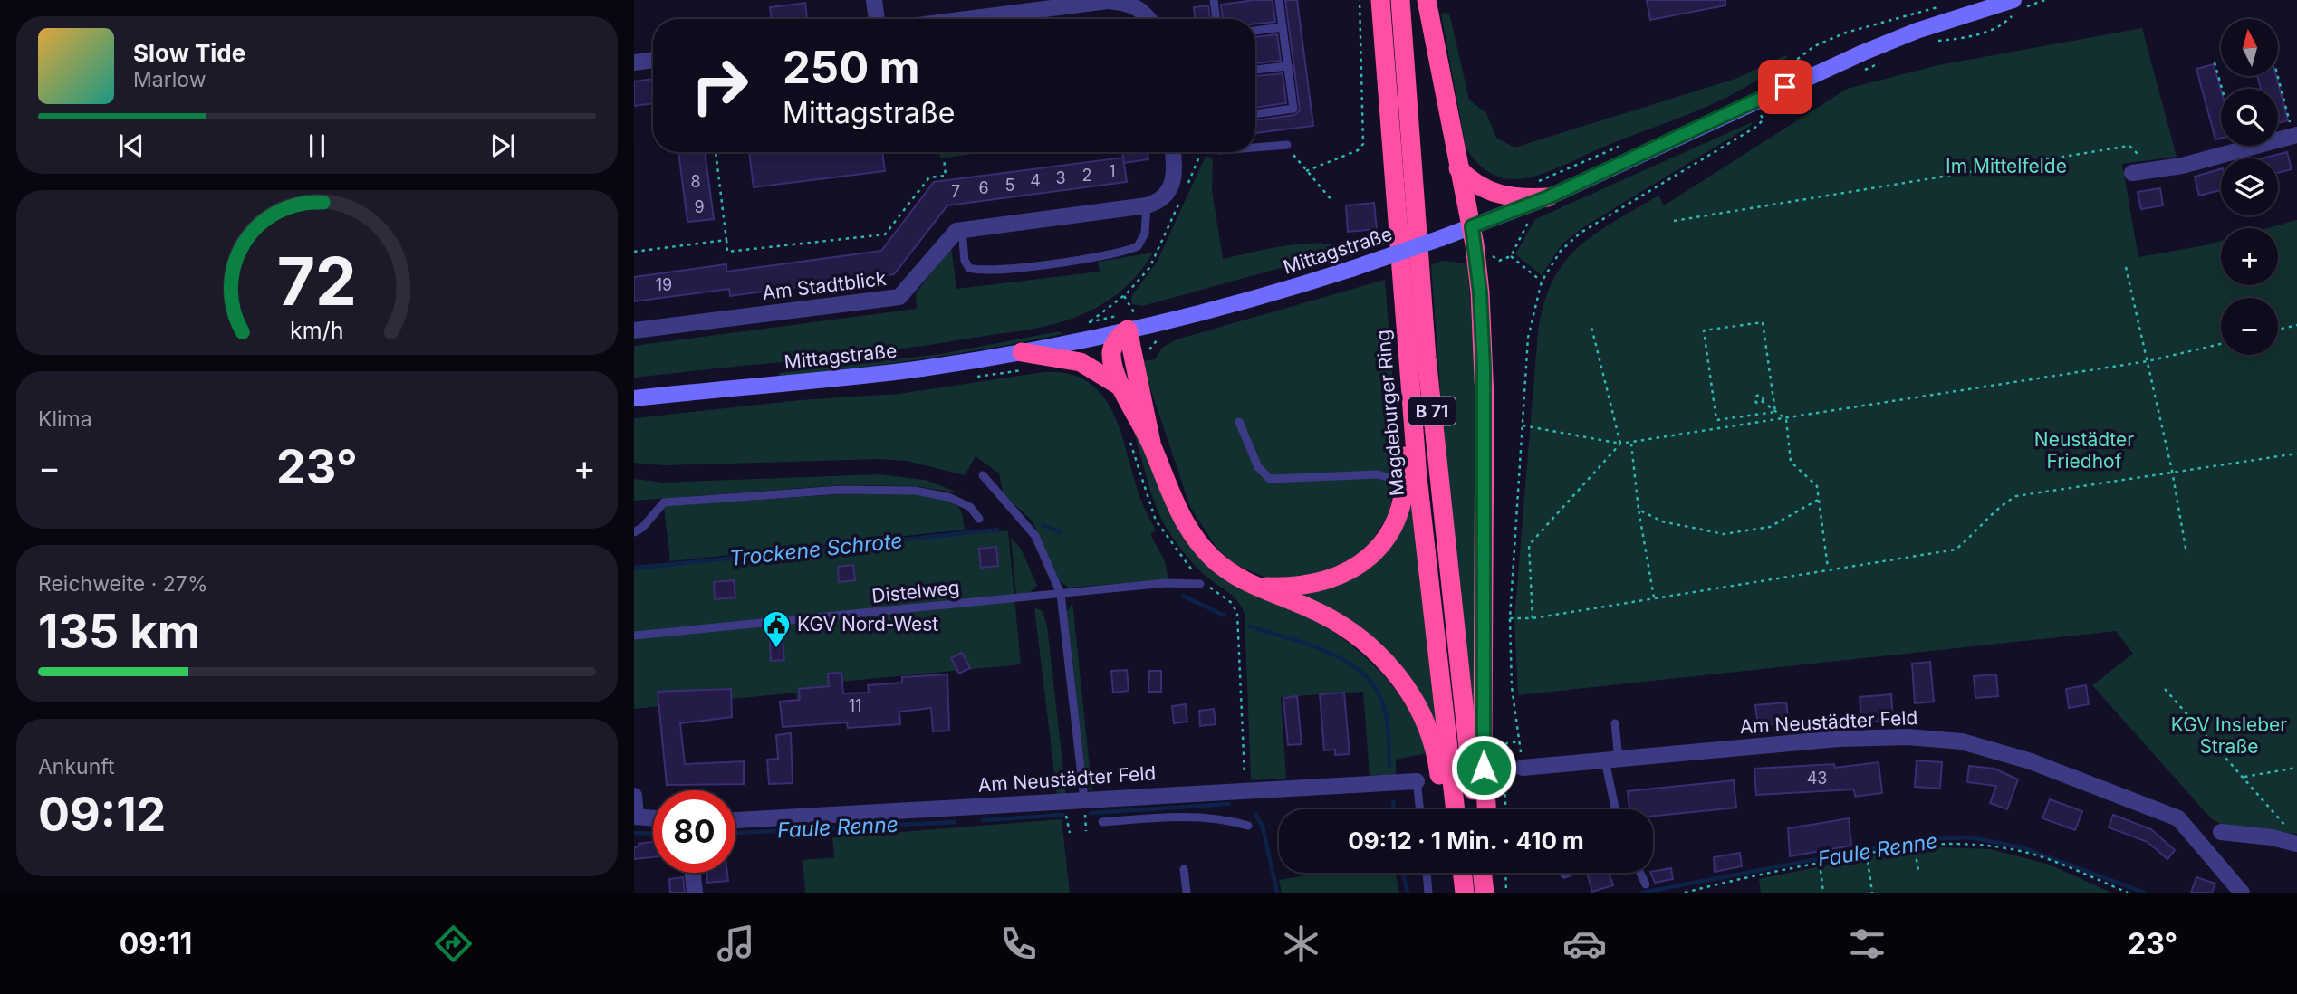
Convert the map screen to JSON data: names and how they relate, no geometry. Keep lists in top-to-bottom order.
{
  "streets": {
    "highway": ["B 71", "Magdeburger Ring"],
    "street": ["Mittagstraße", "Am Stadtblick", "Am Neustädter Feld"],
    "lane": ["Distelweg"]
  },
  "water": ["Trockene Schrote", "Faule Renne"],
  "parks": ["Im Mittelfelde", "Neustädter Friedhof", "KGV Insleber Straße"],
  "places": {
    "public building": ["KGV Nord-West"]
  },
  "house_numbers": [
    "1",
    "2",
    "3",
    "4",
    "8",
    "5",
    "6",
    "7",
    "9",
    "19",
    "11",
    "43"
  ],
  "north": "top",
  "page": {
    "map_buttons": ["+", "−"],
    "turn": ["250 m", "Mittagstraße"],
    "song": ["Slow Tide", "Marlow"],
    "tile": [
      "Klima",
      ["Reichweite · 27%", "135 km"],
      ["Ankunft", "09:12"]
    ],
    "heat": ["−", "23°", "+"],
    "limit": "80",
    "trip": "09:12 · 1 Min. · 410 m",
    "tabs": ["09:11", "23°"],
    "gauge": ["72", "km/h"]
  }
}
